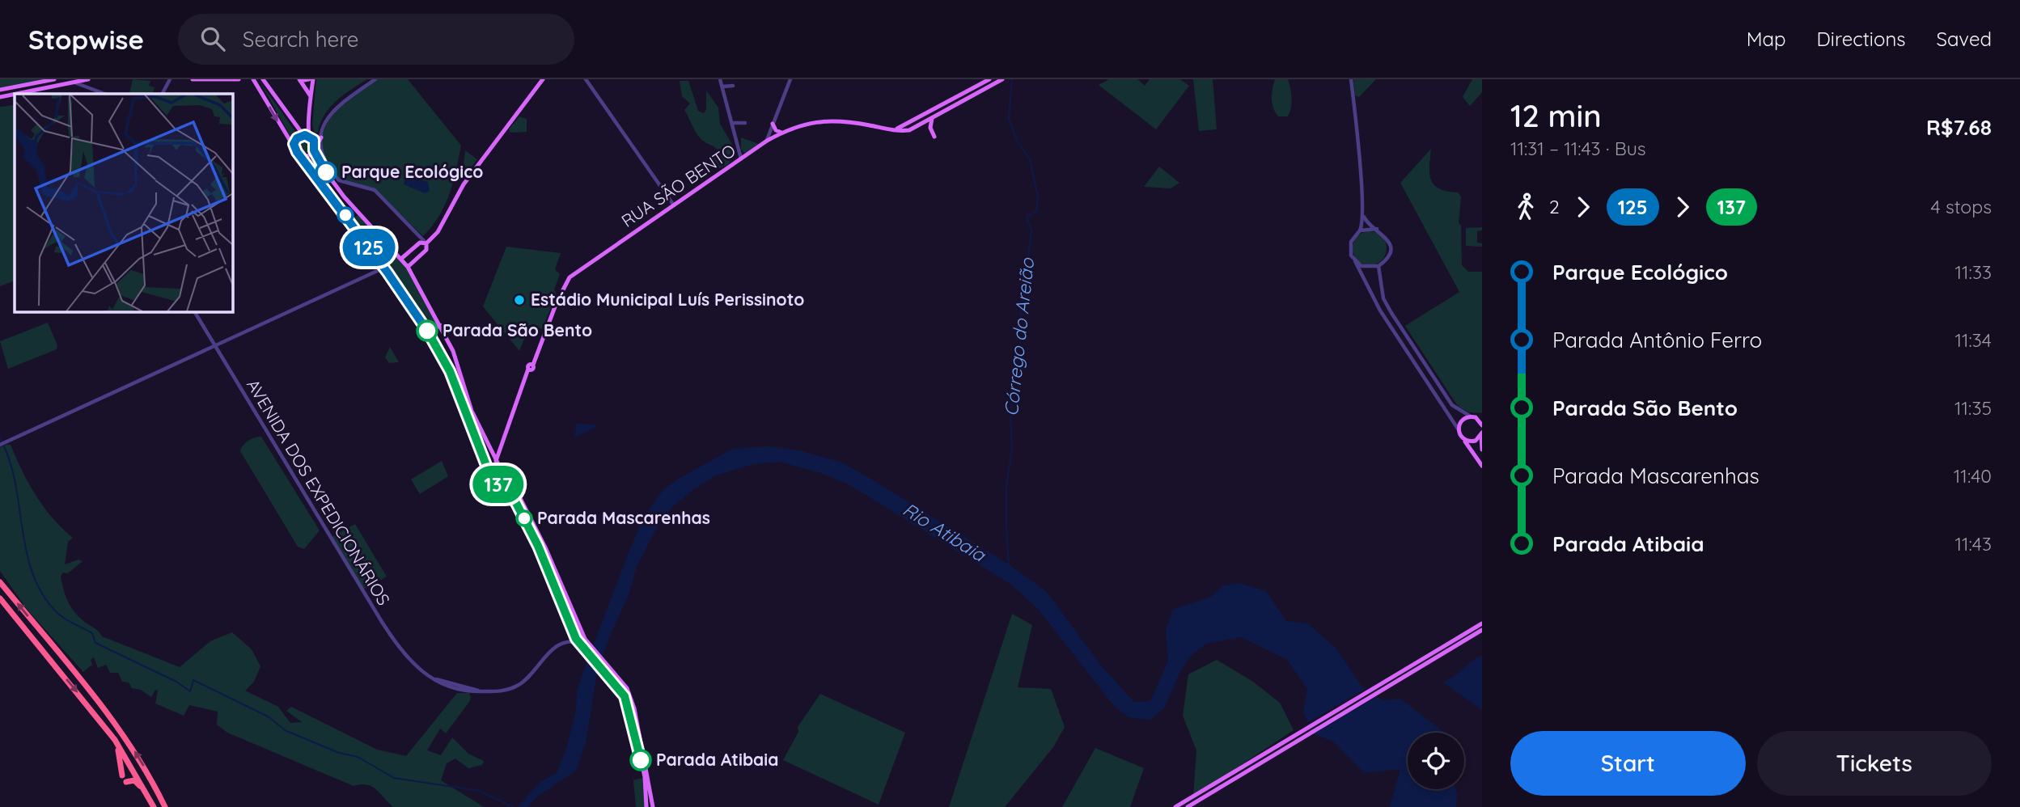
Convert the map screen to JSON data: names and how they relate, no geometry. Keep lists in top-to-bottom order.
{
  "streets": {
    "main road": ["RUA SÃO BENTO"],
    "street": ["AVENIDA DOS EXPEDICIONÁRIOS"]
  },
  "water": ["Córrego do Areião", "Rio Atibaia"],
  "places": [
    "Parque Ecológico",
    "Estádio Municipal Luís Perissinoto",
    "Parada São Bento",
    "Parada Mascarenhas",
    "Parada Atibaia"
  ],
  "lines": ["bus line 125", "bus line 137"],
  "page": {
    "header": "Stopwise",
    "search": "Search here",
    "nav": ["Map", "Directions", "Saved"],
    "on_map": ["125", "137"],
    "heading": ["12 min", "11:31 – 11:43 · Bus", "R$7.68"],
    "legs": [
      "2",
      "125",
      "137",
      "4 stops"
    ],
    "list": [
      {
        "name": "Parque Ecológico",
        "value": "11:33"
      },
      {
        "name": "Parada Antônio Ferro",
        "value": "11:34"
      },
      {
        "name": "Parada São Bento",
        "value": "11:35"
      },
      {
        "name": "Parada Mascarenhas",
        "value": "11:40"
      },
      {
        "name": "Parada Atibaia",
        "value": "11:43"
      }
    ],
    "buttons": ["Start", "Tickets"]
  }
}
